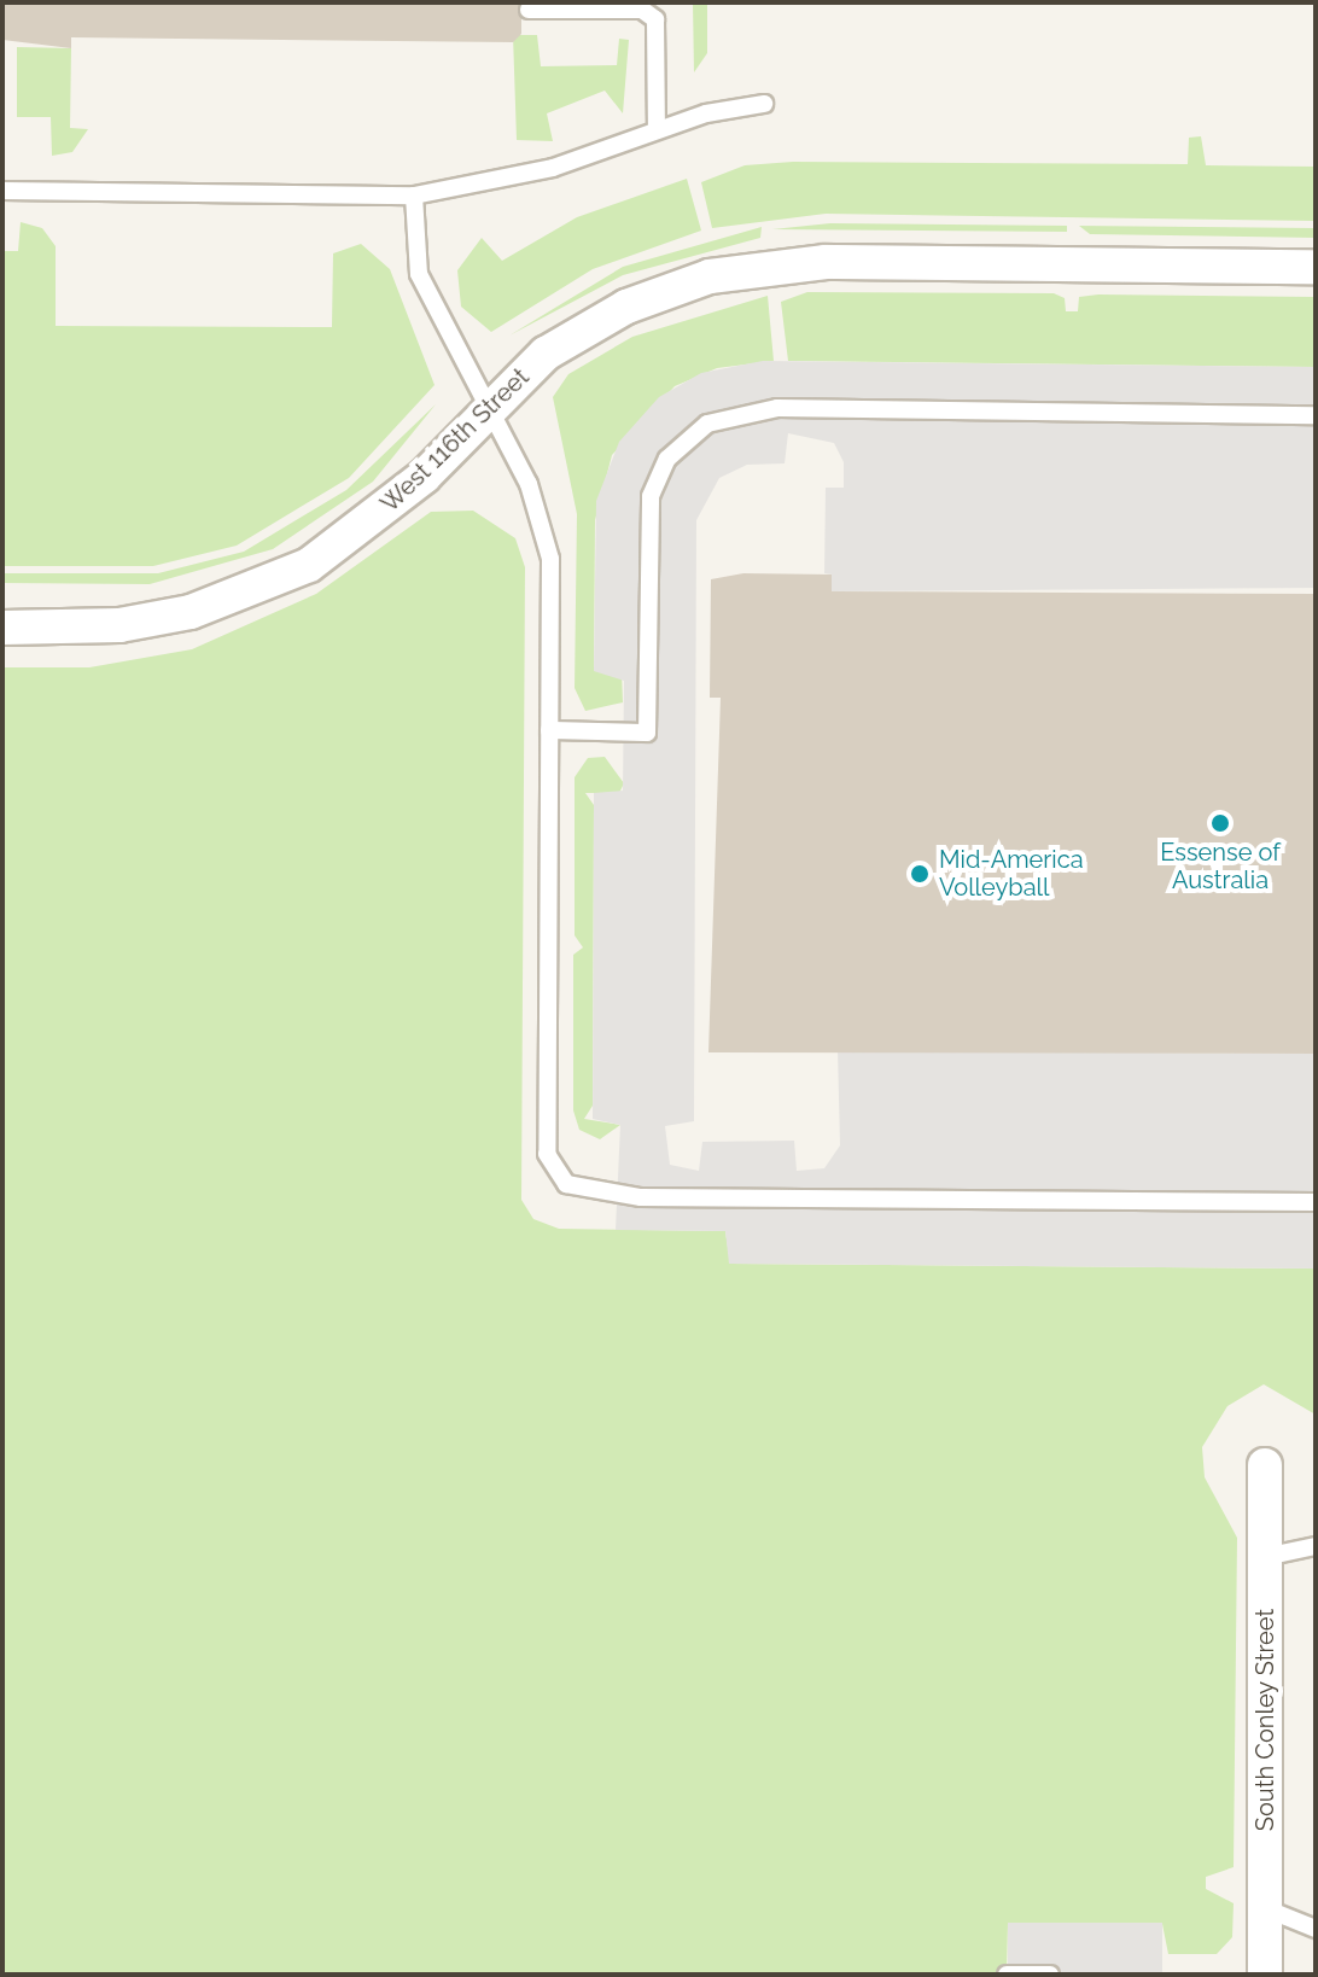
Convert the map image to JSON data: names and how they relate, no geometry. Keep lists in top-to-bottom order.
{
  "streets": {
    "street": ["West 116th Street", "South Conley Street"]
  },
  "places": ["Essense of Australia", "Mid-America Volleyball"]
}
